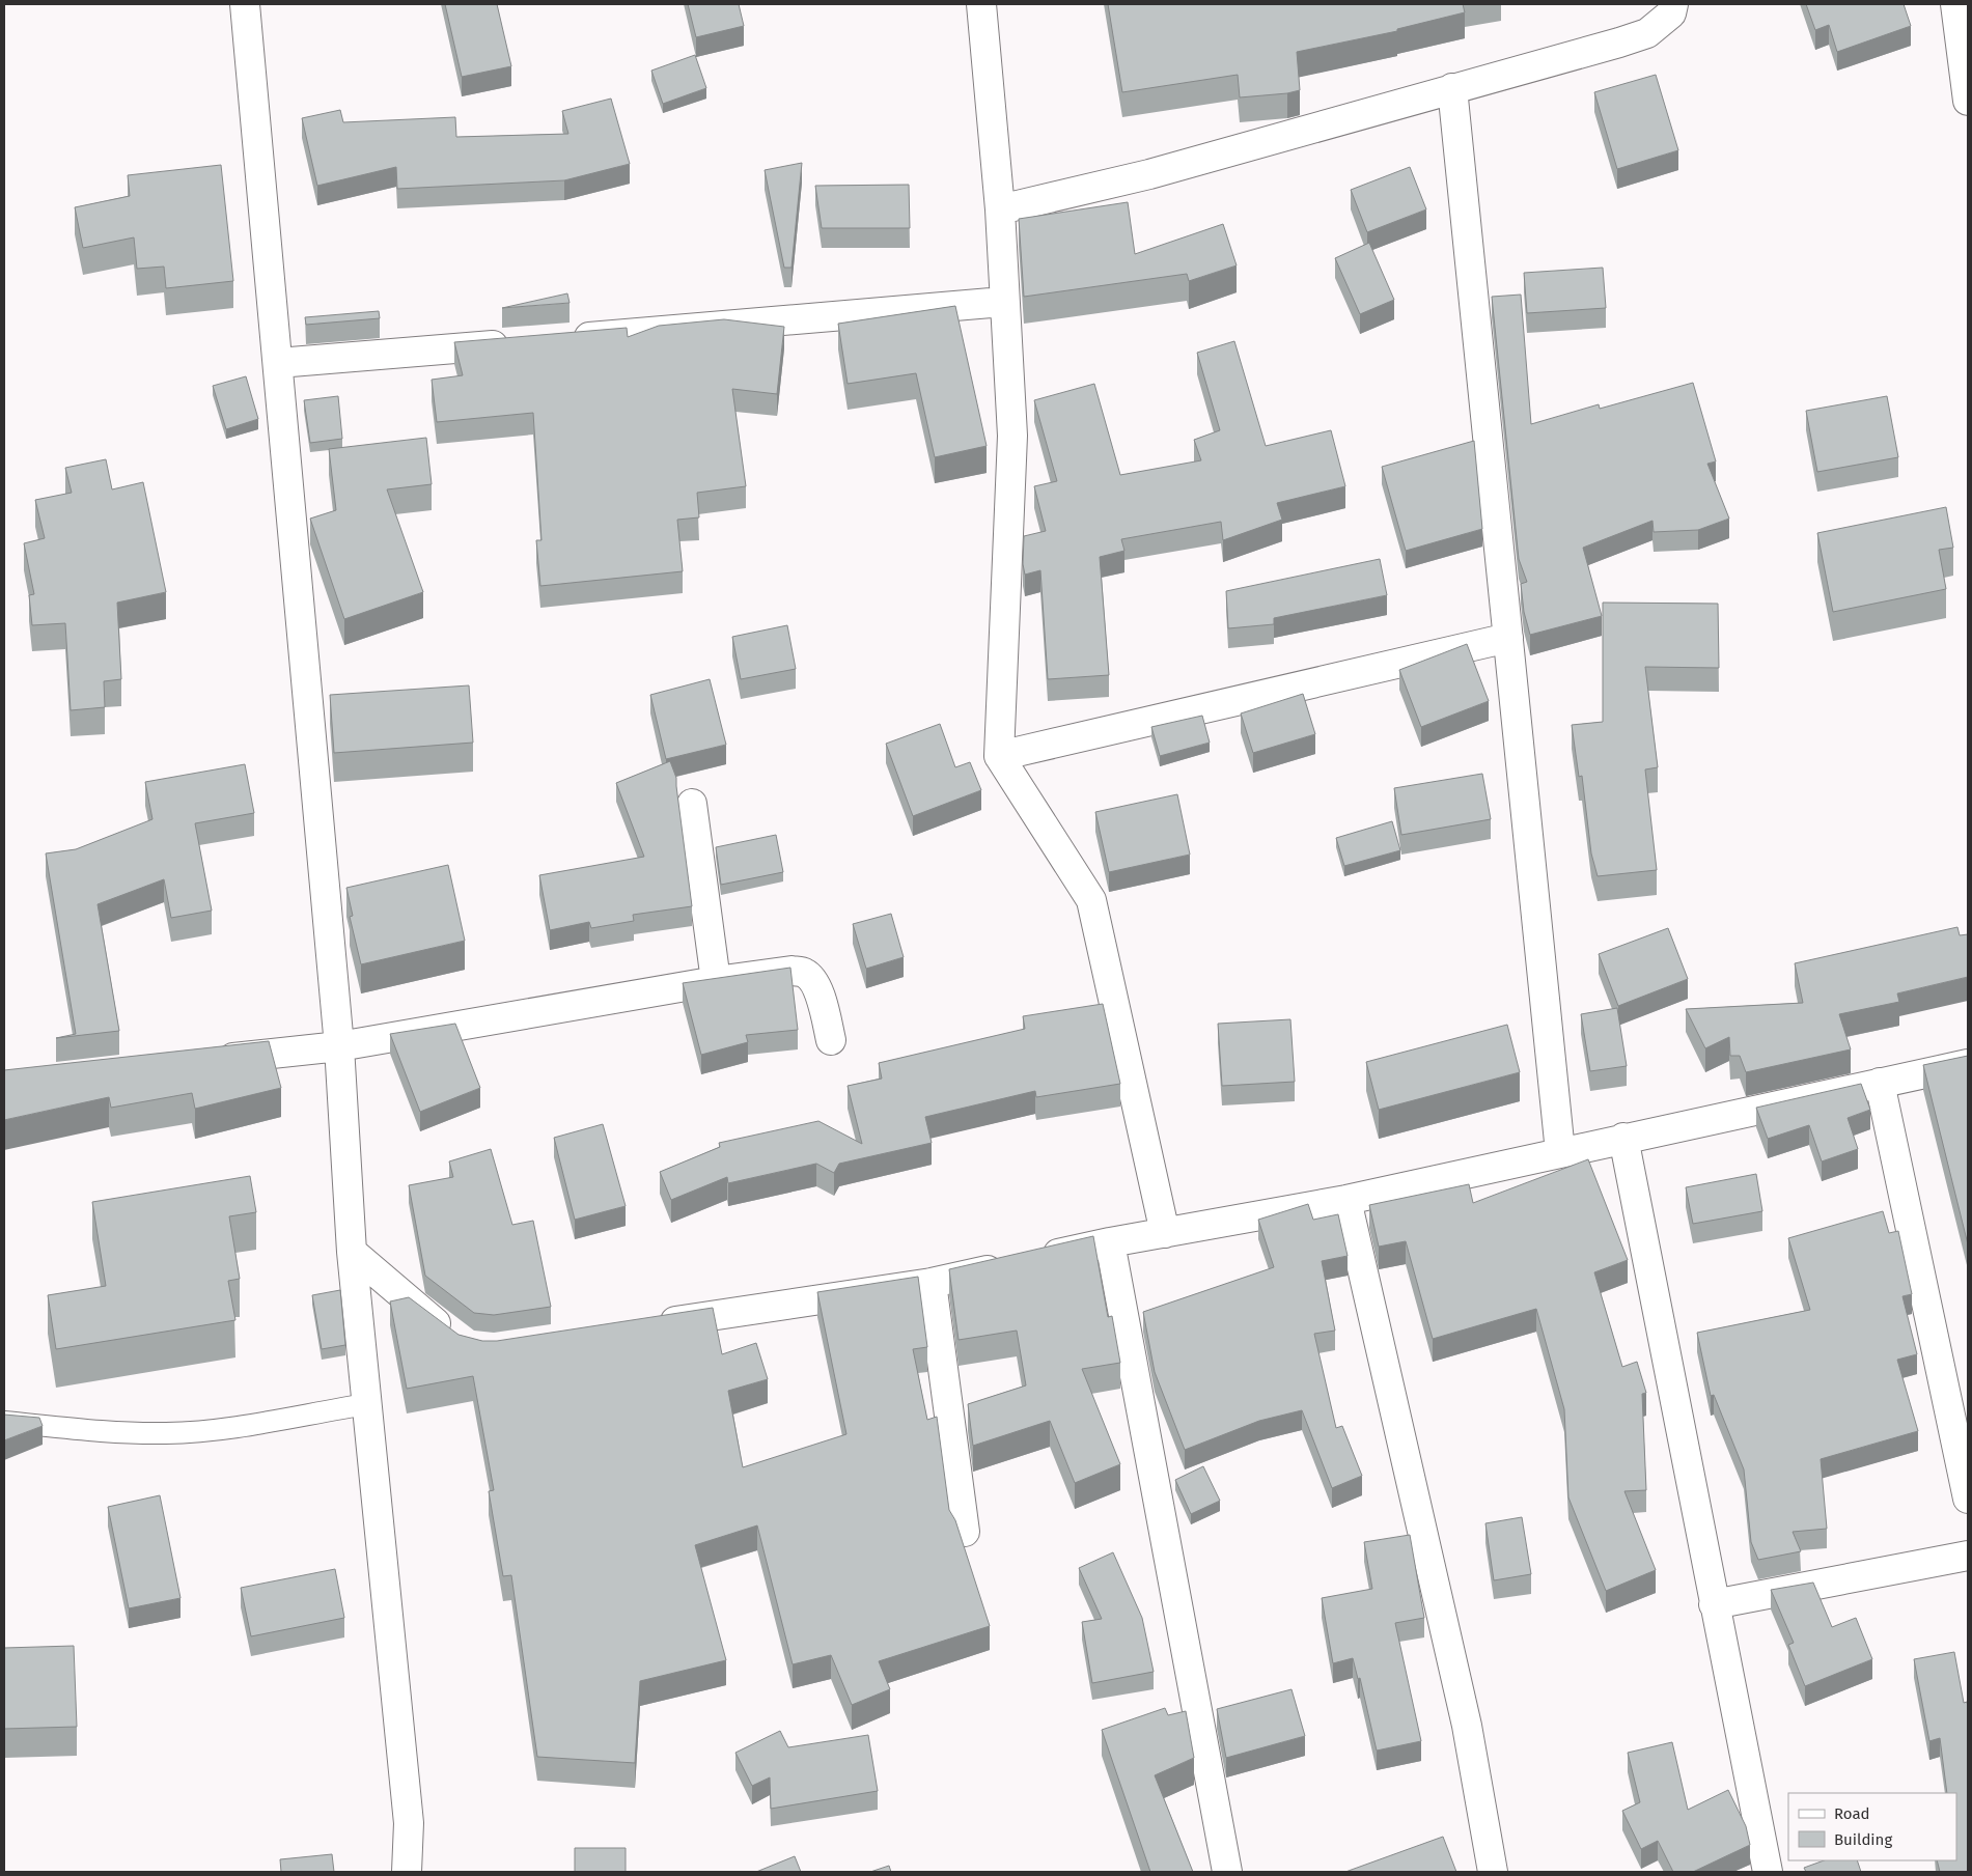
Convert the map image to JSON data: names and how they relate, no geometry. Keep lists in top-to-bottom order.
{
  "legend": ["Road", "Building"]
}
